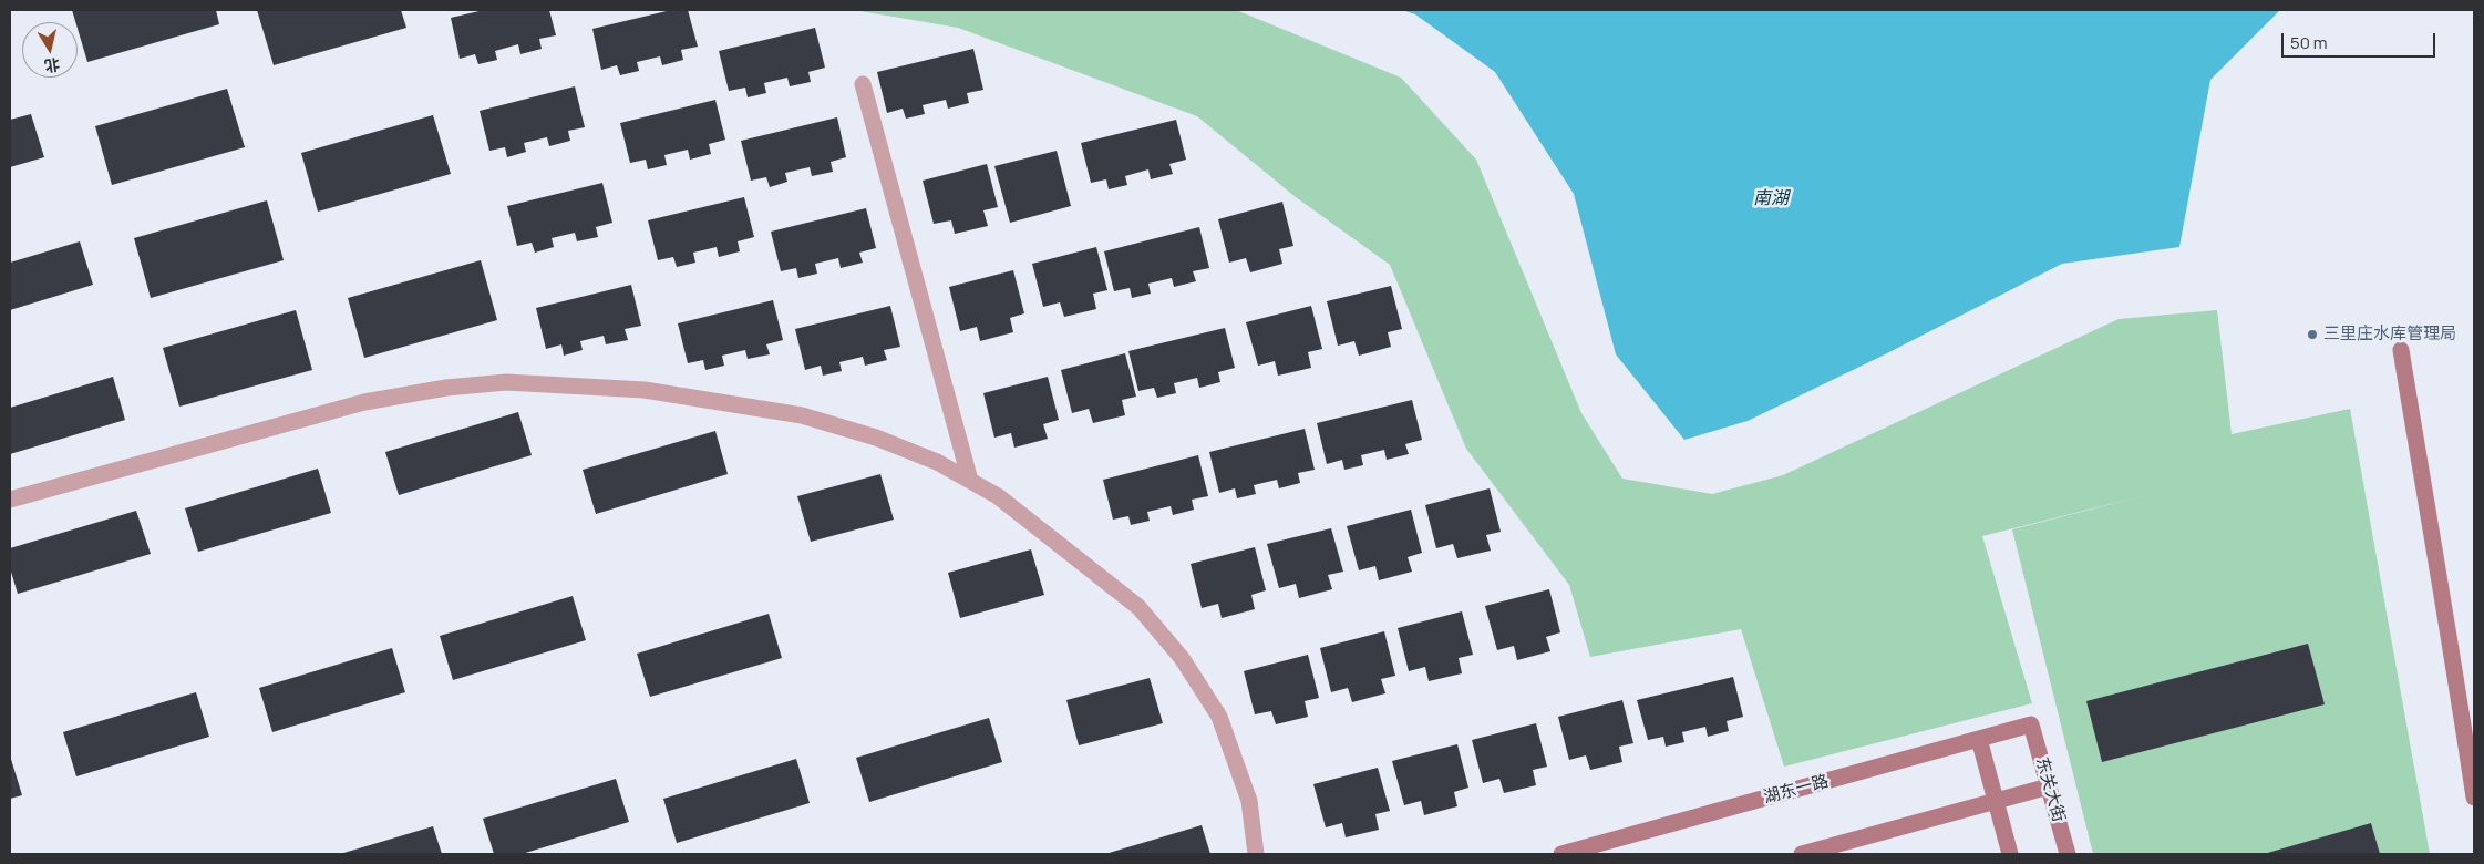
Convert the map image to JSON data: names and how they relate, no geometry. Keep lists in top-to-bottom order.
{
  "streets": {
    "main road": ["湖东一路", "东关大街"]
  },
  "crossings": [
    ["湖东一路", "东关大街"]
  ],
  "water": ["南湖"],
  "places": ["三里庄水库管理局"],
  "scale_bar": "50 m",
  "north": "bottom"
}
